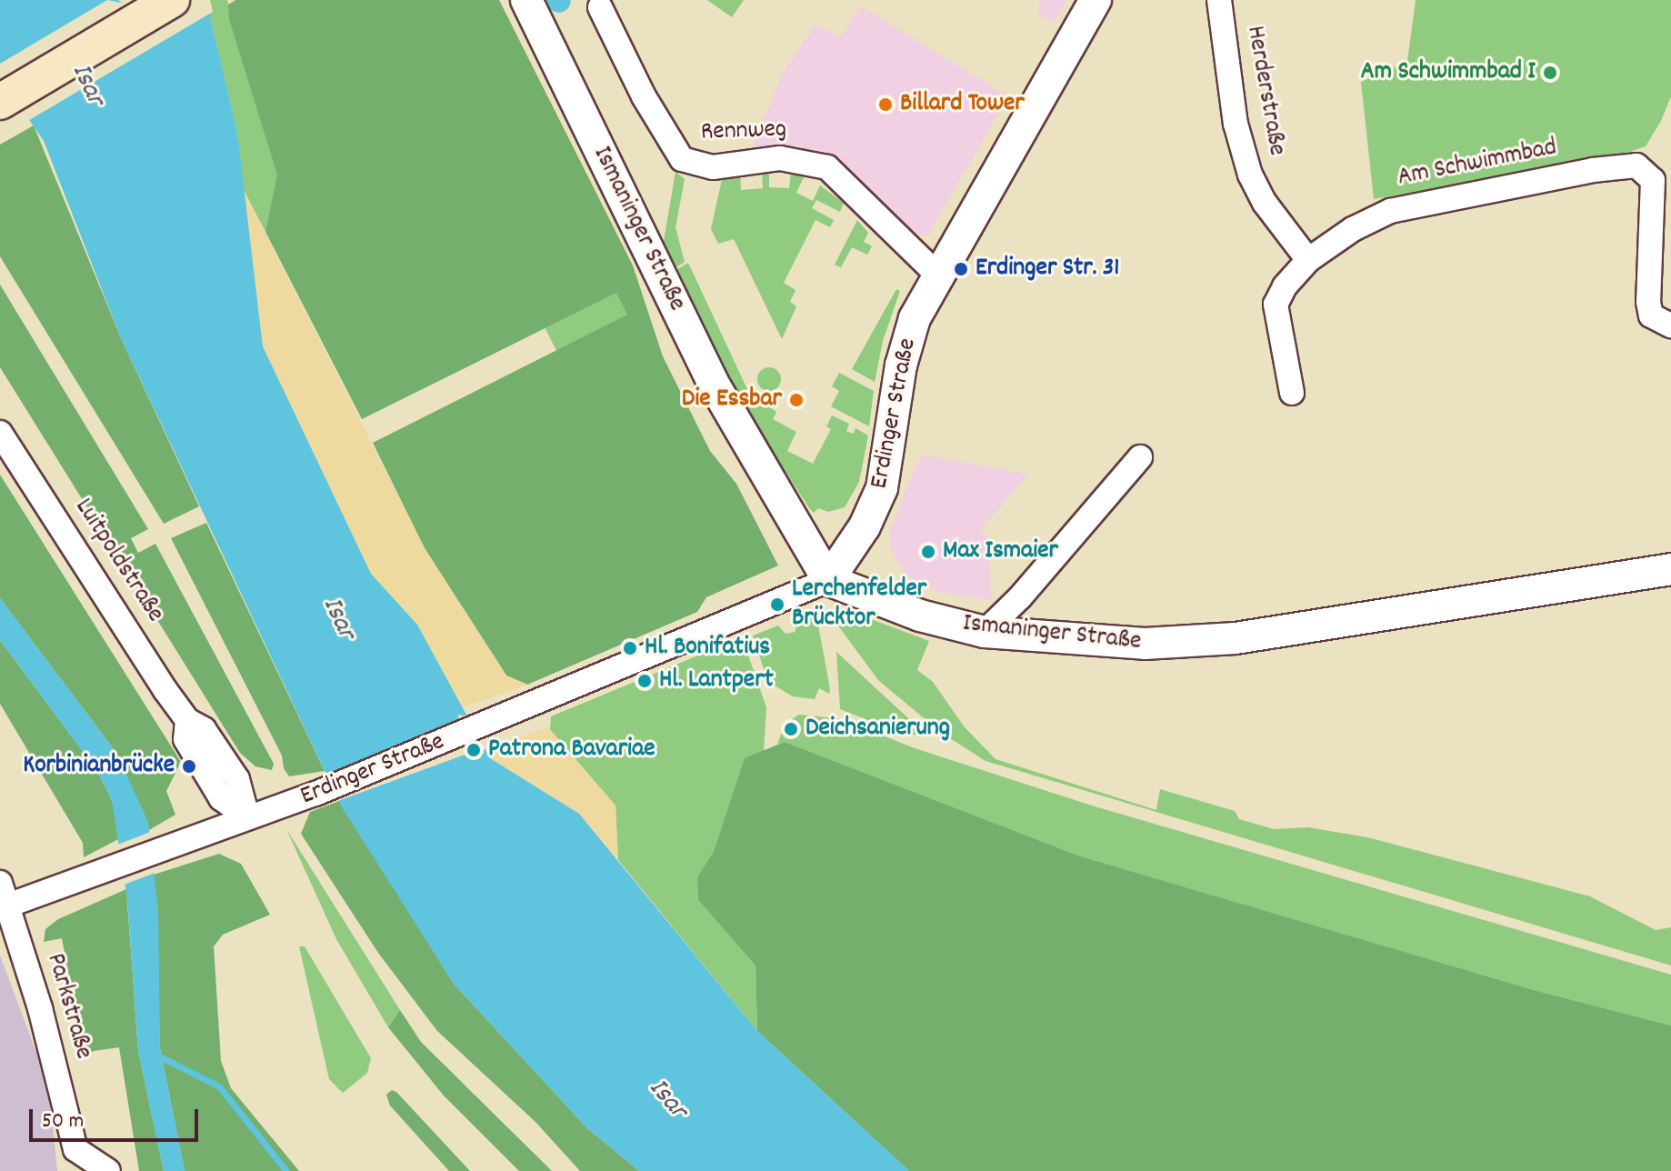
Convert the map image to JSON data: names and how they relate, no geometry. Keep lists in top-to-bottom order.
{
  "streets": {
    "street": [
      "Herderstraße",
      "Rennweg",
      "Am Schwimmbad",
      "Ismaninger Straße",
      "Erdinger Straße",
      "Luitpoldstraße",
      "Parkstraße"
    ]
  },
  "crossings": [
    ["Herderstraße", "Am Schwimmbad"],
    ["Rennweg", "Erdinger Straße"],
    ["Ismaninger Straße", "Erdinger Straße"],
    ["Erdinger Straße", "Luitpoldstraße"],
    ["Erdinger Straße", "Parkstraße"]
  ],
  "water": ["Isar"],
  "places": [
    "Am Schwimmbad I",
    "Billard Tower",
    "Erdinger Str. 31",
    "Die Essbar",
    "Max Ismaier",
    "Lerchenfelder Brücktor",
    "Hl. Bonifatius",
    "Hl. Lantpert",
    "Deichsanierung",
    "Patrona Bavariae",
    "Korbinianbrücke"
  ],
  "scale_bar": "50 m"
}
